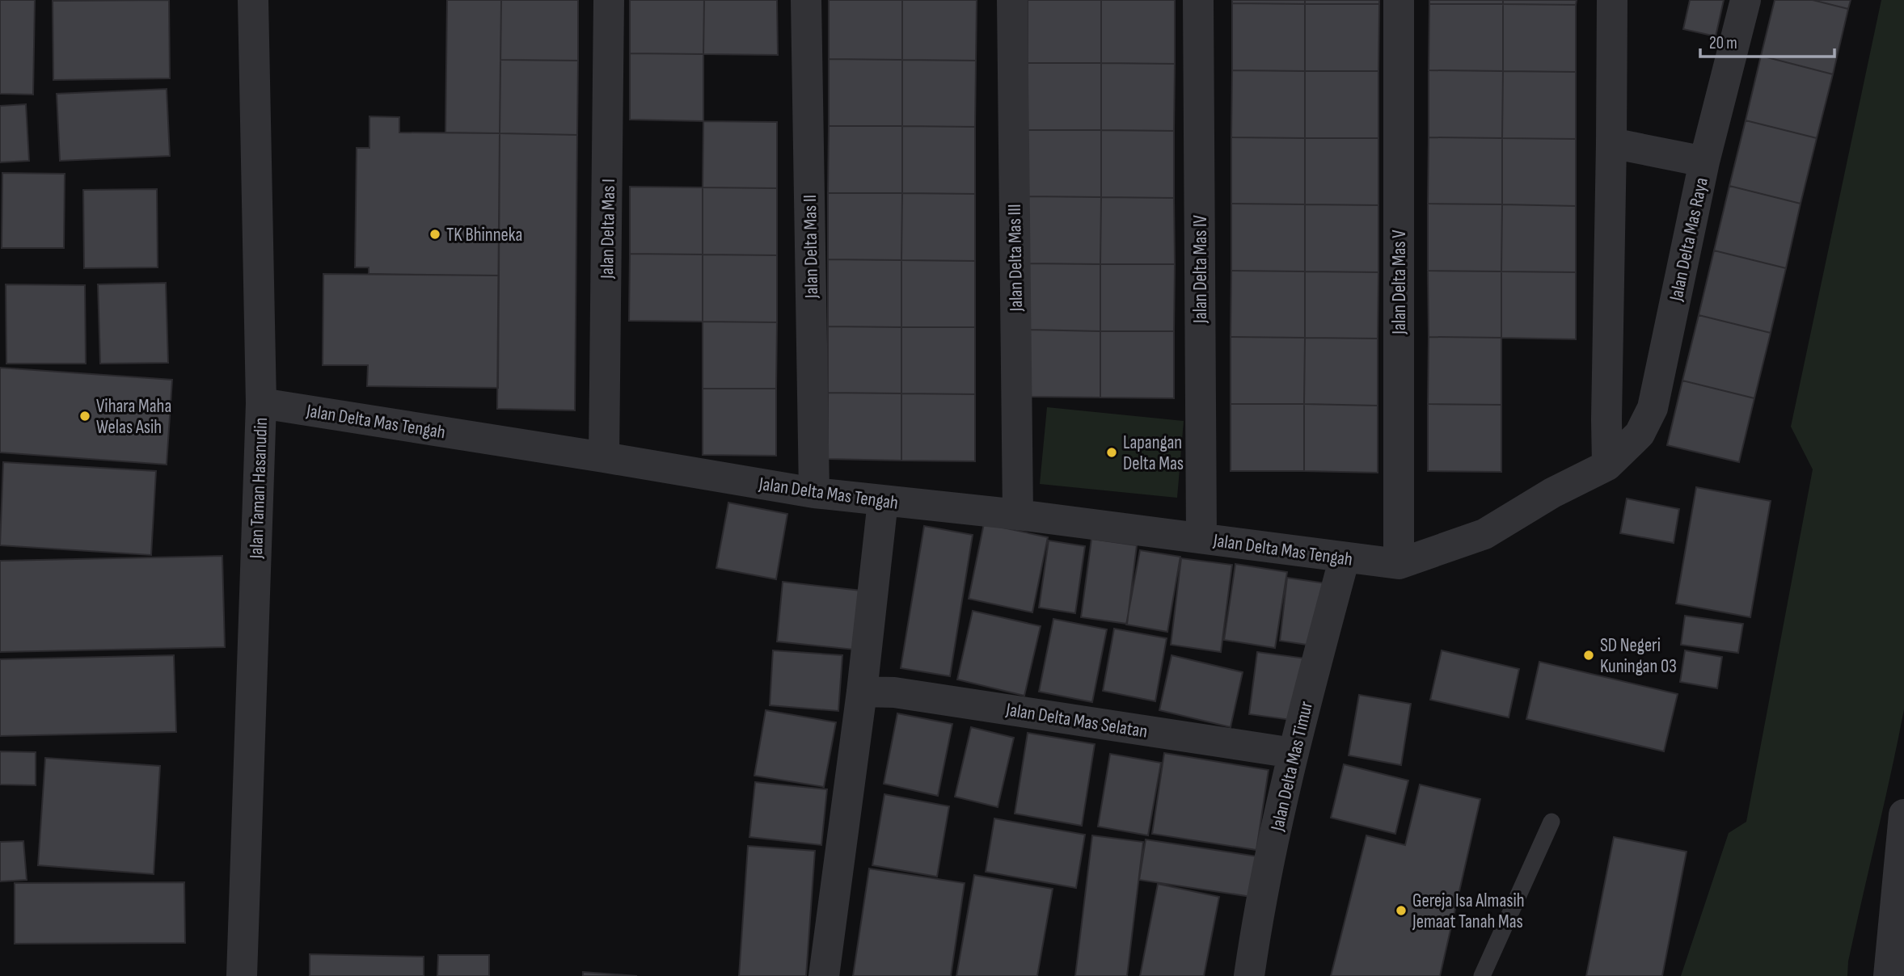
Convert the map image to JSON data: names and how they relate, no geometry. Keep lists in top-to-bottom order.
{
  "streets": {
    "street": [
      "Jalan Delta Mas I",
      "Jalan Delta Mas Raya",
      "Jalan Delta Mas II",
      "Jalan Delta Mas III",
      "Jalan Delta Mas IV",
      "Jalan Delta Mas V",
      "Jalan Delta Mas Tengah",
      "Jalan Taman Hasanudin",
      "Jalan Delta Mas Selatan",
      "Jalan Delta Mas Timur"
    ]
  },
  "crossings": [
    ["Jalan Delta Mas I", "Jalan Delta Mas Tengah"],
    ["Jalan Delta Mas Raya", "Jalan Delta Mas V"],
    ["Jalan Delta Mas Raya", "Jalan Delta Mas Tengah"],
    ["Jalan Delta Mas II", "Jalan Delta Mas Tengah"],
    ["Jalan Delta Mas III", "Jalan Delta Mas Tengah"],
    ["Jalan Delta Mas IV", "Jalan Delta Mas Tengah"],
    ["Jalan Delta Mas V", "Jalan Delta Mas Tengah"],
    ["Jalan Delta Mas Tengah", "Jalan Taman Hasanudin"],
    ["Jalan Delta Mas Tengah", "Jalan Delta Mas Timur"],
    ["Jalan Delta Mas Selatan", "Jalan Delta Mas Timur"]
  ],
  "places": [
    "TK Bhinneka",
    "Vihara Maha Welas Asih",
    "Lapangan Delta Mas",
    "SD Negeri Kuningan 03",
    "Gereja Isa Almasih Jemaat Tanah Mas"
  ],
  "scale_bar": "20 m"
}
